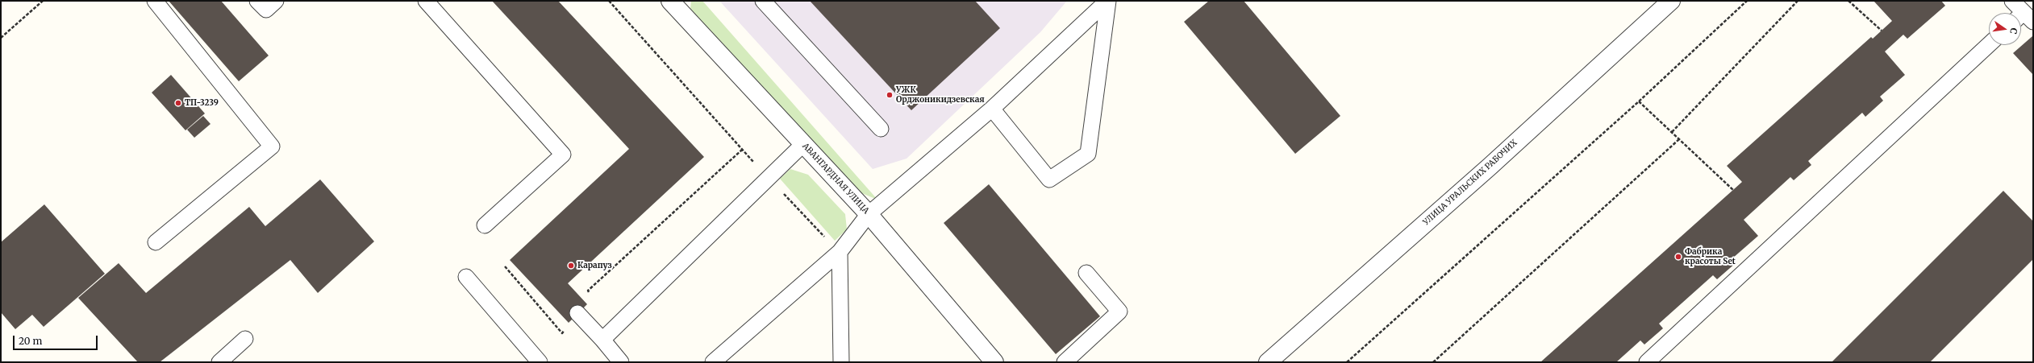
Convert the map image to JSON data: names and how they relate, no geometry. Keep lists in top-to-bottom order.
{
  "streets": {
    "street": ["АВАНГАРДНАЯ УЛИЦА", "УЛИЦА УРАЛЬСКИХ РАБОЧИХ"]
  },
  "places": [
    "УЖК Орджоникидзевская",
    "ТП-3239",
    "Фабрика красоты Set",
    "Карапуз"
  ],
  "scale_bar": "20 m",
  "north": "right"
}
